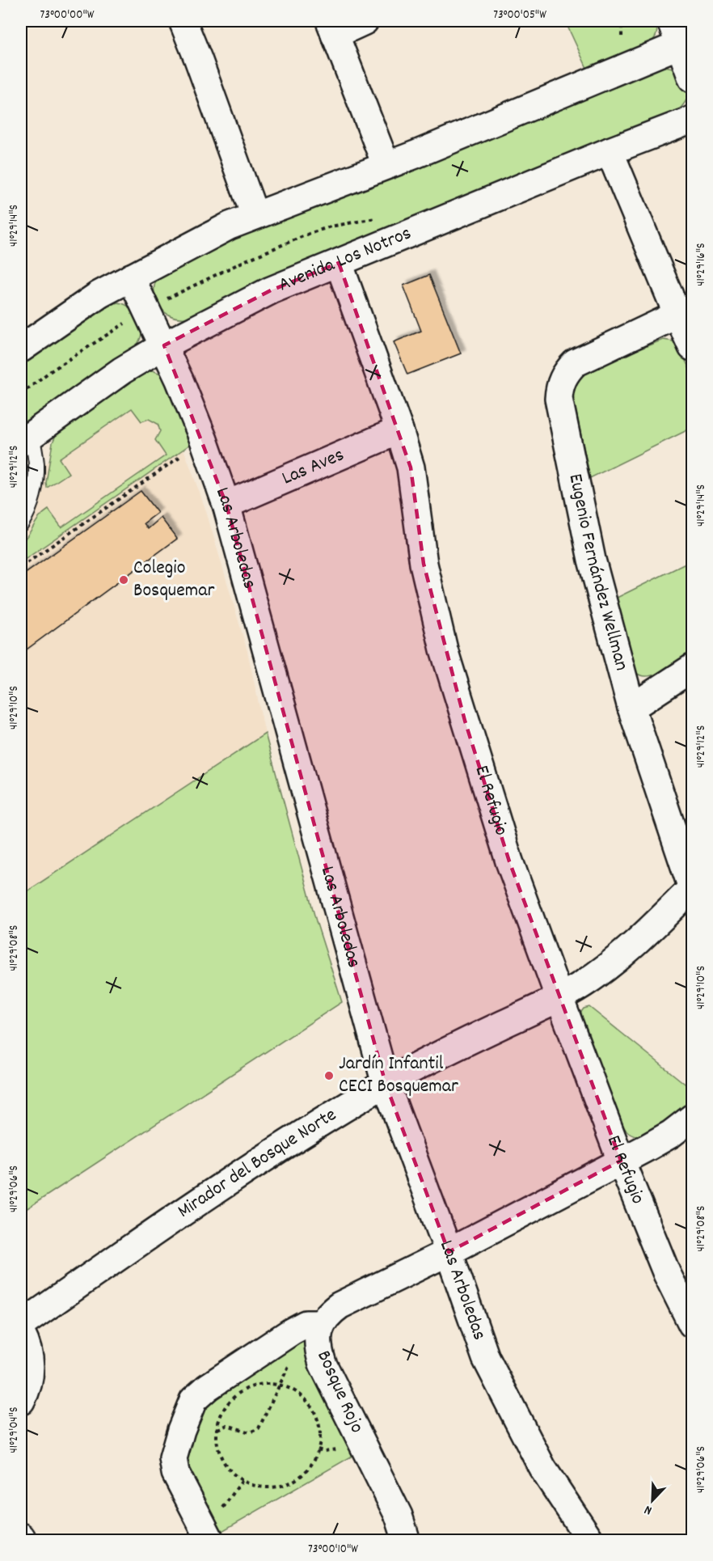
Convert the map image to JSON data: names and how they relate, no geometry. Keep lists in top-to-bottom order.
{
  "streets": {
    "street": [
      "Avenida Los Notros",
      "Las Aves",
      "Las Arboledas",
      "Eugenio Fernández Wellman",
      "El Refugio",
      "Mirador del Bosque Norte",
      "Bosque Rojo"
    ]
  },
  "crossings": [
    ["Avenida Los Notros", "Las Arboledas"],
    ["Avenida Los Notros", "El Refugio"],
    ["Las Aves", "Las Arboledas"],
    ["Las Aves", "El Refugio"],
    ["Las Arboledas", "Mirador del Bosque Norte"],
    ["Las Arboledas", "Bosque Rojo"],
    ["Eugenio Fernández Wellman", "Mirador del Bosque Norte"],
    ["El Refugio", "Mirador del Bosque Norte"],
    ["El Refugio", "Bosque Rojo"]
  ],
  "places": ["Colegio Bosquemar", "Jardín Infantil CECI Bosquemar"],
  "north": "bottom left",
  "coordinates": [
    "73°00'00\"W",
    "73°00'05\"W",
    "41°29'14\"S",
    "41°29'16\"S",
    "41°29'12\"S",
    "41°29'10\"S",
    "41°29'08\"S",
    "41°29'06\"S",
    "41°29'04\"S",
    "73°00'10\"W"
  ]
}
